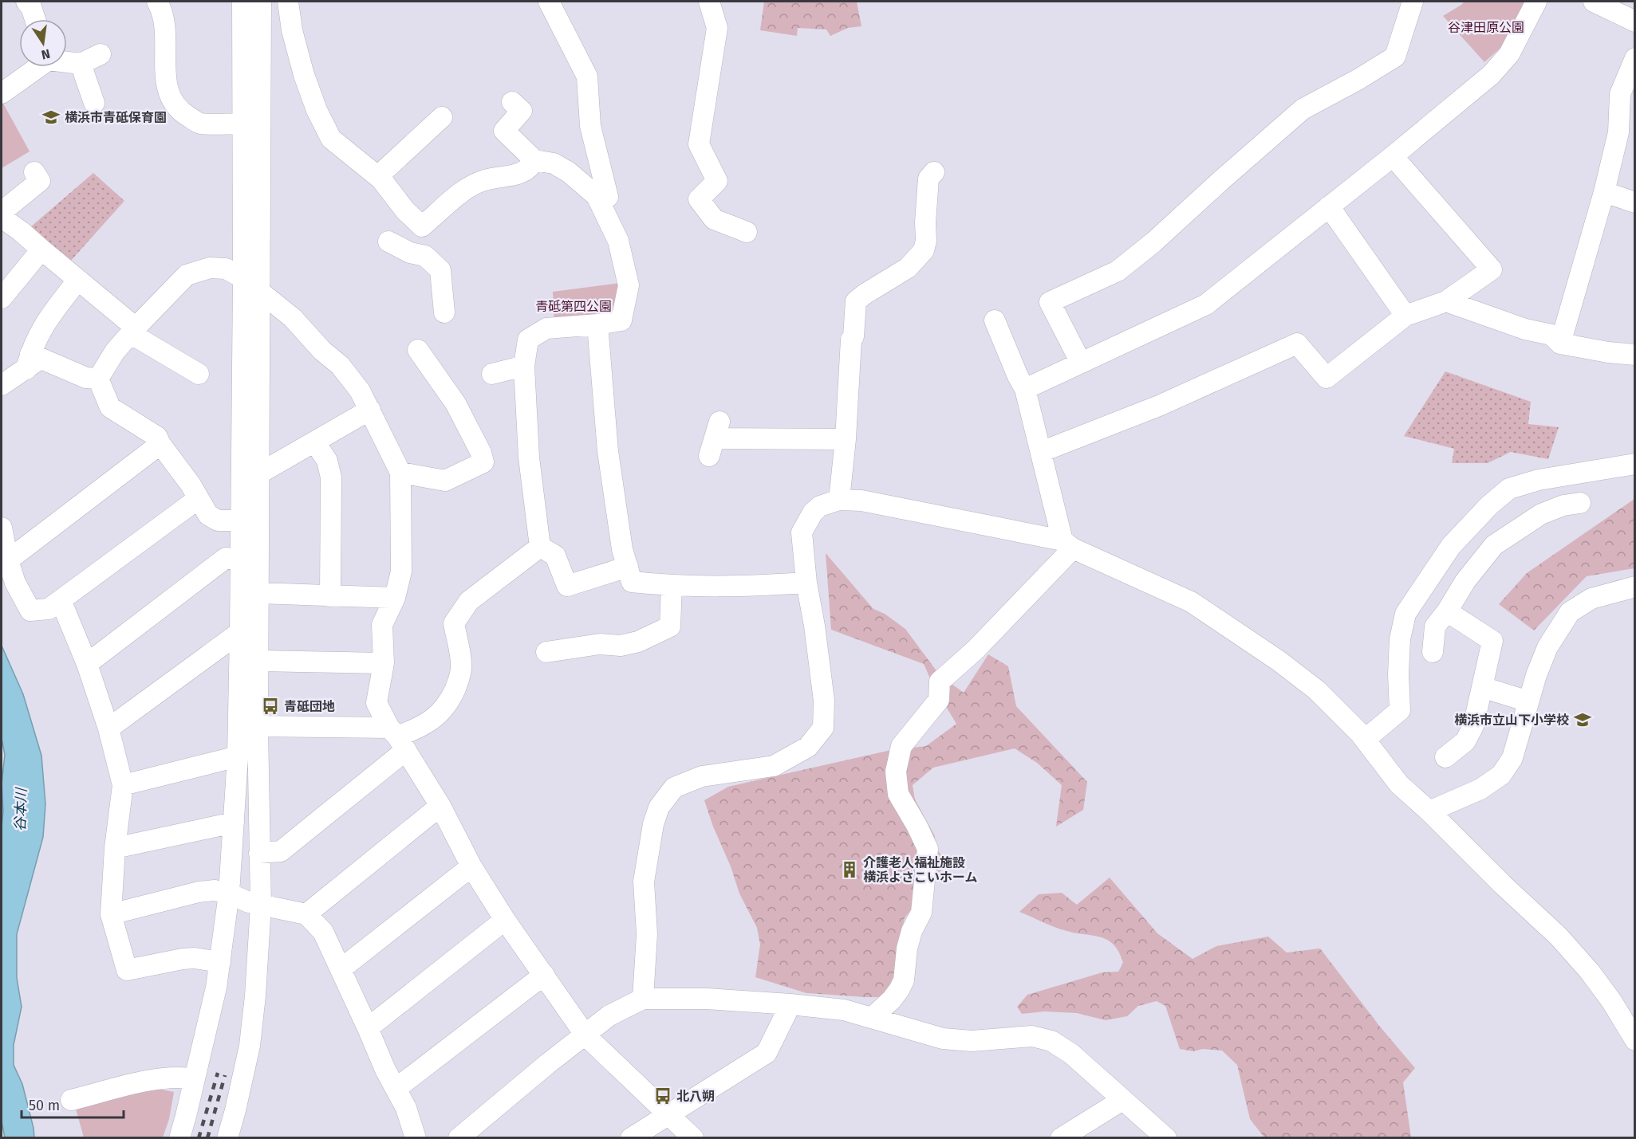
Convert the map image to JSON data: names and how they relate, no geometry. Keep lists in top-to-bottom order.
{
  "water": ["谷本川"],
  "parks": ["谷津田原公園", "青砥第四公園"],
  "places": {
    "school or university": ["横浜市青砥保育園", "横浜市立山下小学校"],
    "bus stop": ["青砥団地", "北八朔"],
    "building": ["介護老人福祉施設 横浜よさこいホーム"]
  },
  "scale_bar": "50 m",
  "north": "bottom"
}
